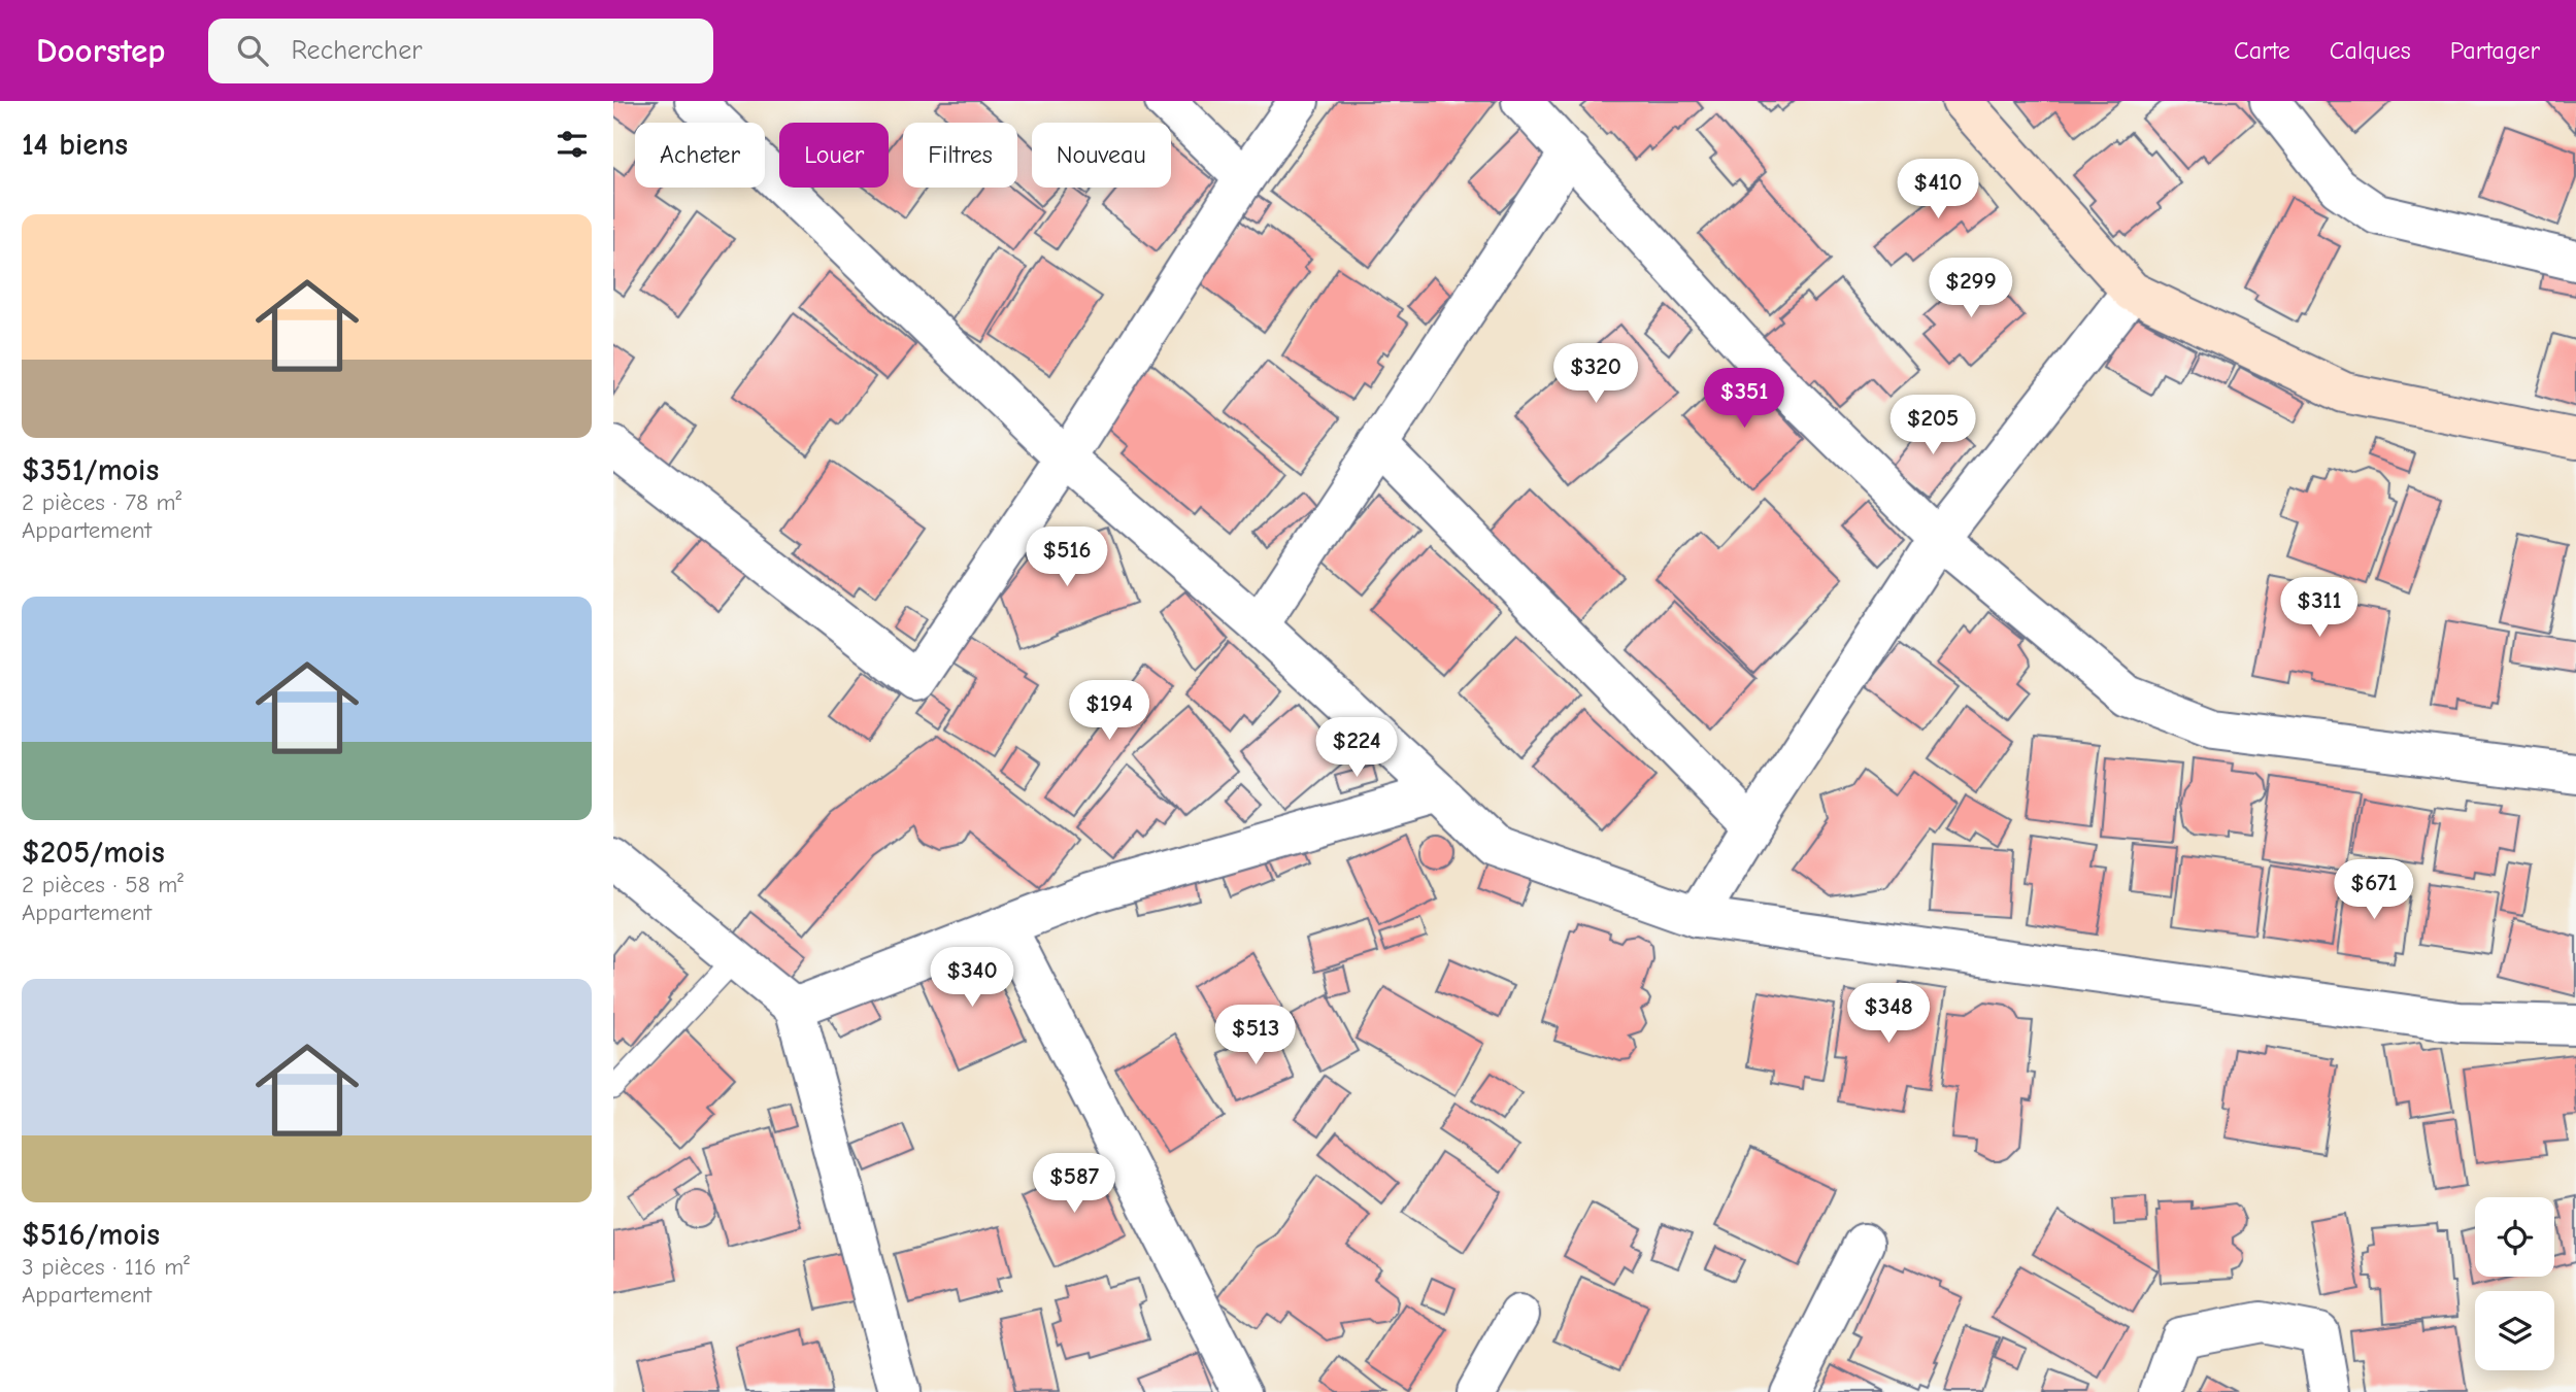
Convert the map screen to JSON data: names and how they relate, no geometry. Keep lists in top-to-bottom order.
{
  "page": {
    "header": "Doorstep",
    "search": "Rechercher",
    "nav": ["Carte", "Calques", "Partager"],
    "heading": "14 biens",
    "chip": [
      "Acheter",
      "Louer",
      "Filtres",
      "Nouveau"
    ],
    "price": [
      "$410",
      "$299",
      "$320",
      "$351",
      "$205",
      "$516",
      "$311",
      "$194",
      "$224",
      "$671",
      "$340",
      "$348",
      "$513",
      "$587"
    ],
    "list": [
      {
        "name": "$351/mois",
        "note": "2 pièces · 78 m² · Appartement"
      },
      {
        "name": "$205/mois",
        "note": "2 pièces · 58 m² · Appartement"
      },
      {
        "name": "$516/mois",
        "note": "3 pièces · 116 m² · Appartement"
      }
    ]
  }
}
